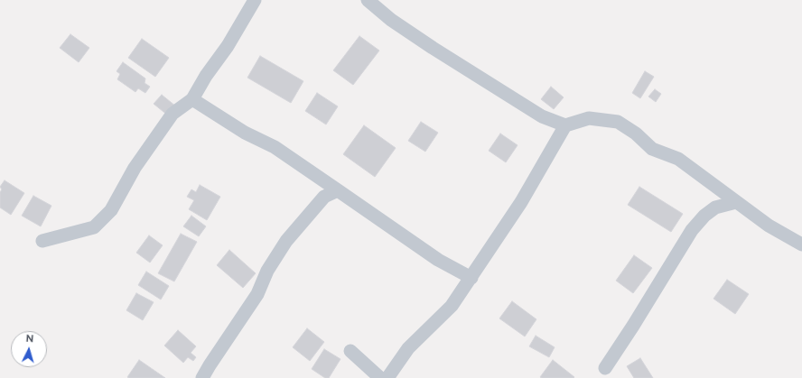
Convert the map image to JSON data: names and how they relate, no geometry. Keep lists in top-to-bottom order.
{
  "north": "top"
}
